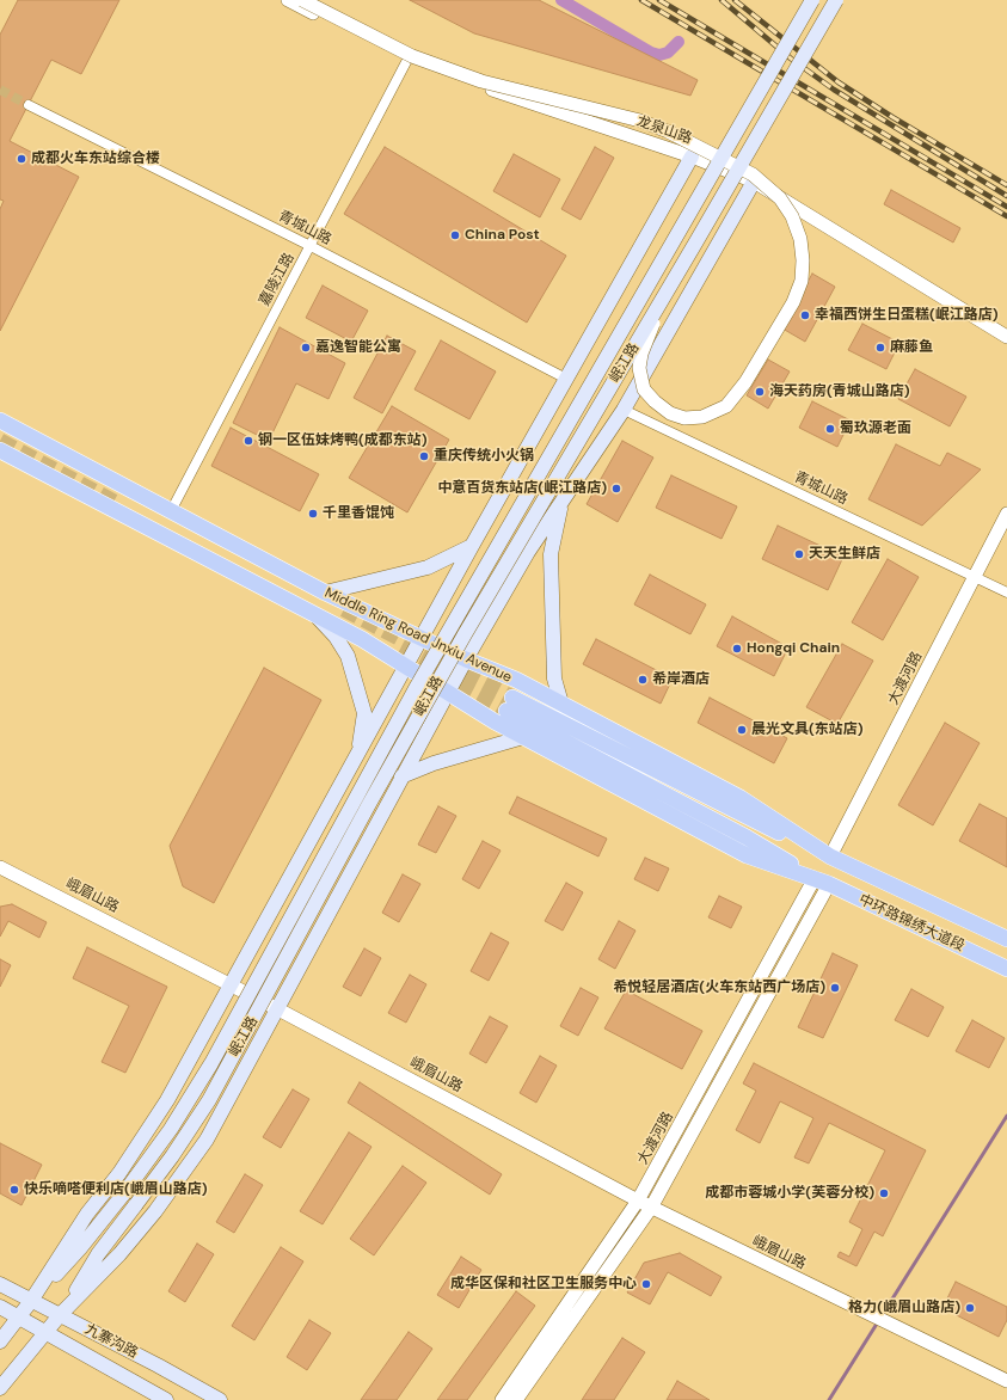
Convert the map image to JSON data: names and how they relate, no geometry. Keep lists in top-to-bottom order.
{
  "streets": {
    "main road": [
      "岷江路",
      "Middle Ring Road Jnxiu Avenue",
      "中环路锦绣大道段",
      "九寨沟路"
    ],
    "street": [
      "龙泉山路",
      "青城山路",
      "嘉陵江路",
      "大渡河路",
      "峨眉山路"
    ]
  },
  "crossings": [
    ["龙泉山路", "嘉陵江路"],
    ["龙泉山路", "岷江路"],
    ["青城山路", "嘉陵江路"],
    ["青城山路", "岷江路"],
    ["青城山路", "大渡河路"],
    ["嘉陵江路", "Middle Ring Road Jnxiu Avenue"],
    ["岷江路", "Middle Ring Road Jnxiu Avenue"],
    ["岷江路", "峨眉山路"],
    ["岷江路", "九寨沟路"],
    ["Middle Ring Road Jnxiu Avenue", "大渡河路"],
    ["Middle Ring Road Jnxiu Avenue", "中环路锦绣大道段"],
    ["大渡河路", "峨眉山路"],
    ["大渡河路", "中环路锦绣大道段"]
  ],
  "places": [
    "成都火车东站综合楼",
    "China Post",
    "幸福西饼生日蛋糕(岷江路店)",
    "嘉逸智能公寓",
    "麻藤鱼",
    "海天药房(青城山路店)",
    "蜀玖源老面",
    "钢一区伍妹烤鸭(成都东站)",
    "重庆传统小火锅",
    "中意百货东站店(岷江路店)",
    "千里香馄饨",
    "天天生鲜店",
    "Hongqi Chain",
    "希岸酒店",
    "晨光文具(东站店)",
    "希悦轻居酒店(火车东站西广场店)",
    "快乐嘀嗒便利店(峨眉山路店)",
    "成都市蓉城小学(芙蓉分校)",
    "成华区保和社区卫生服务中心",
    "格力(峨眉山路店)"
  ]
}
